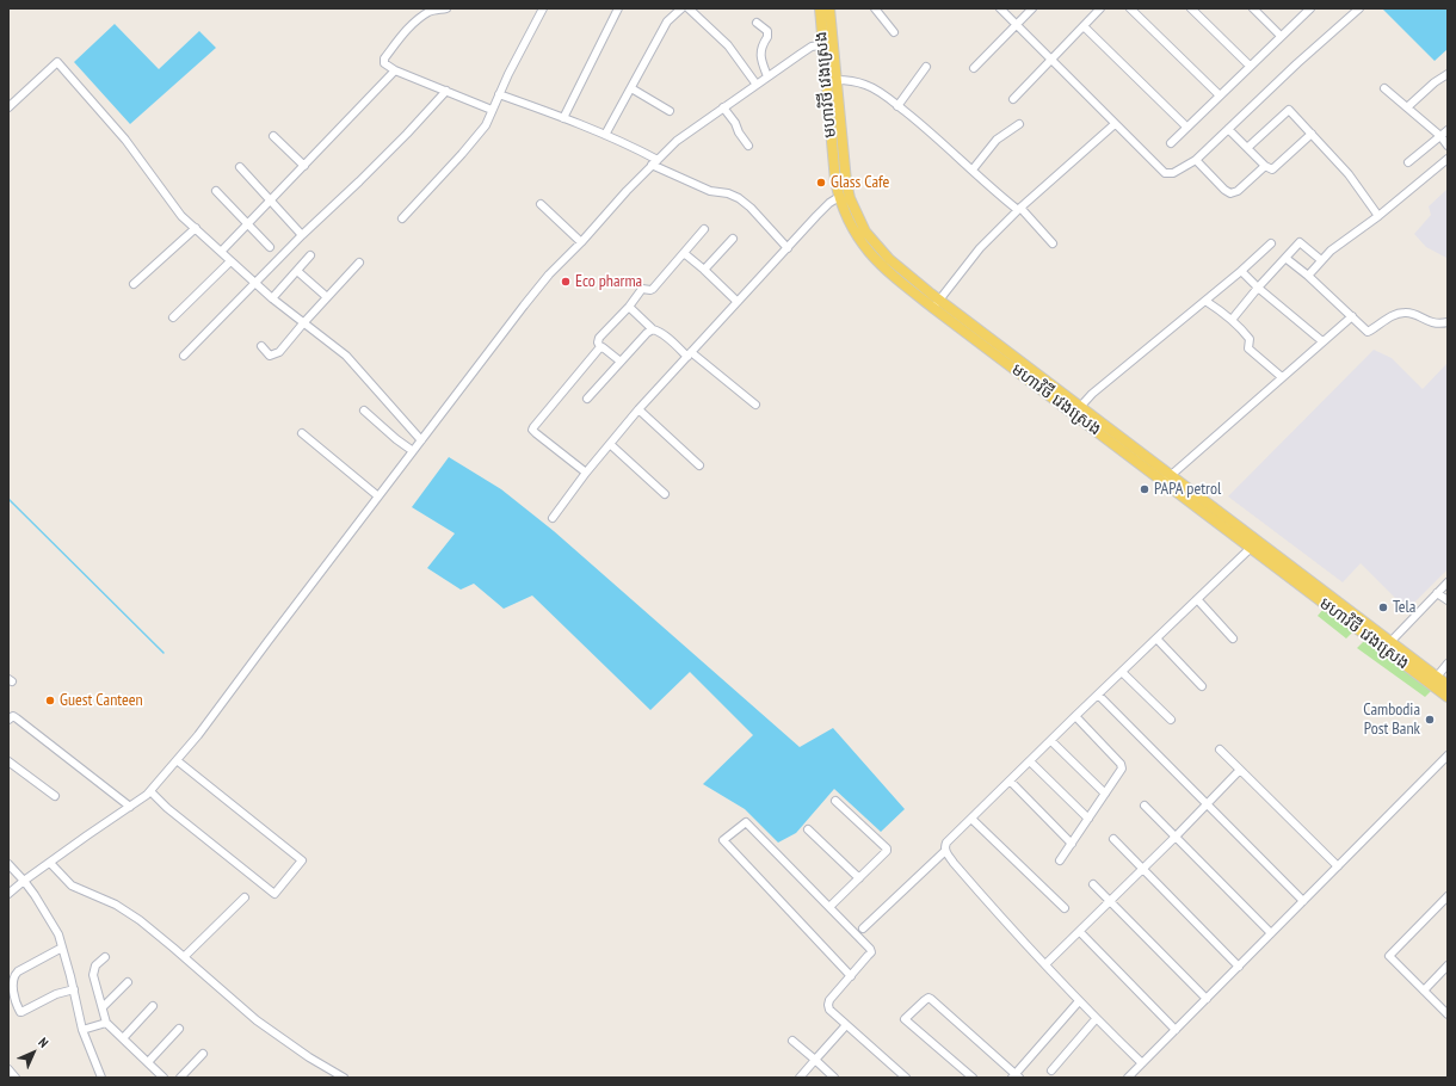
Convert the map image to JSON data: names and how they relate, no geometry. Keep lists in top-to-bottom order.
{
  "streets": {
    "main road": ["មហាវិថី វេងស្រេង"]
  },
  "places": [
    "Glass Cafe",
    "Eco pharma",
    "PAPA petrol",
    "Tela",
    "Guest Canteen",
    "Cambodia Post Bank"
  ],
  "north": "top right"
}
